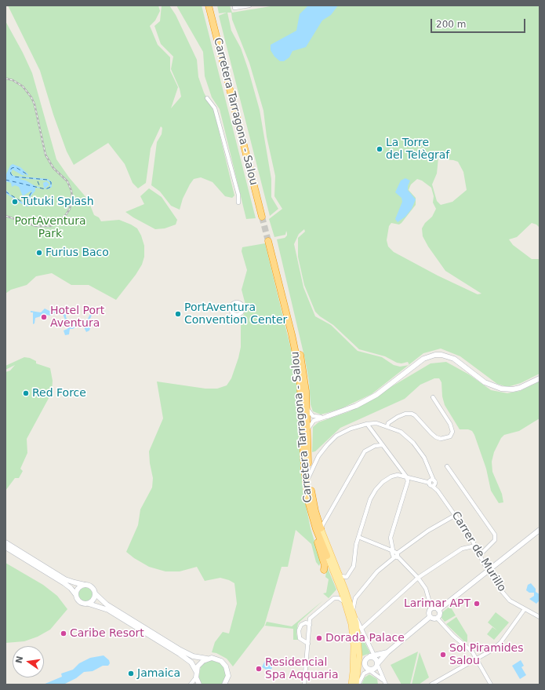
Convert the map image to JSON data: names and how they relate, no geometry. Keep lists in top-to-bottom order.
{
  "streets": {
    "highway": ["Carretera Tarragona - Salou"],
    "street": ["Carrer de Murillo"]
  },
  "crossings": [
    ["Carretera Tarragona - Salou", "Carrer de Murillo"]
  ],
  "parks": ["PortAventura Park"],
  "places": [
    "La Torre del Telègraf",
    "Tutuki Splash",
    "Furius Baco",
    "PortAventura Convention Center",
    "Hotel Port Aventura",
    "Red Force",
    "Larimar APT",
    "Caribe Resort",
    "Dorada Palace",
    "Sol Piramides Salou",
    "Residencial Spa Aqquaria",
    "Jamaica"
  ],
  "scale_bar": "200 m",
  "north": "left"
}
